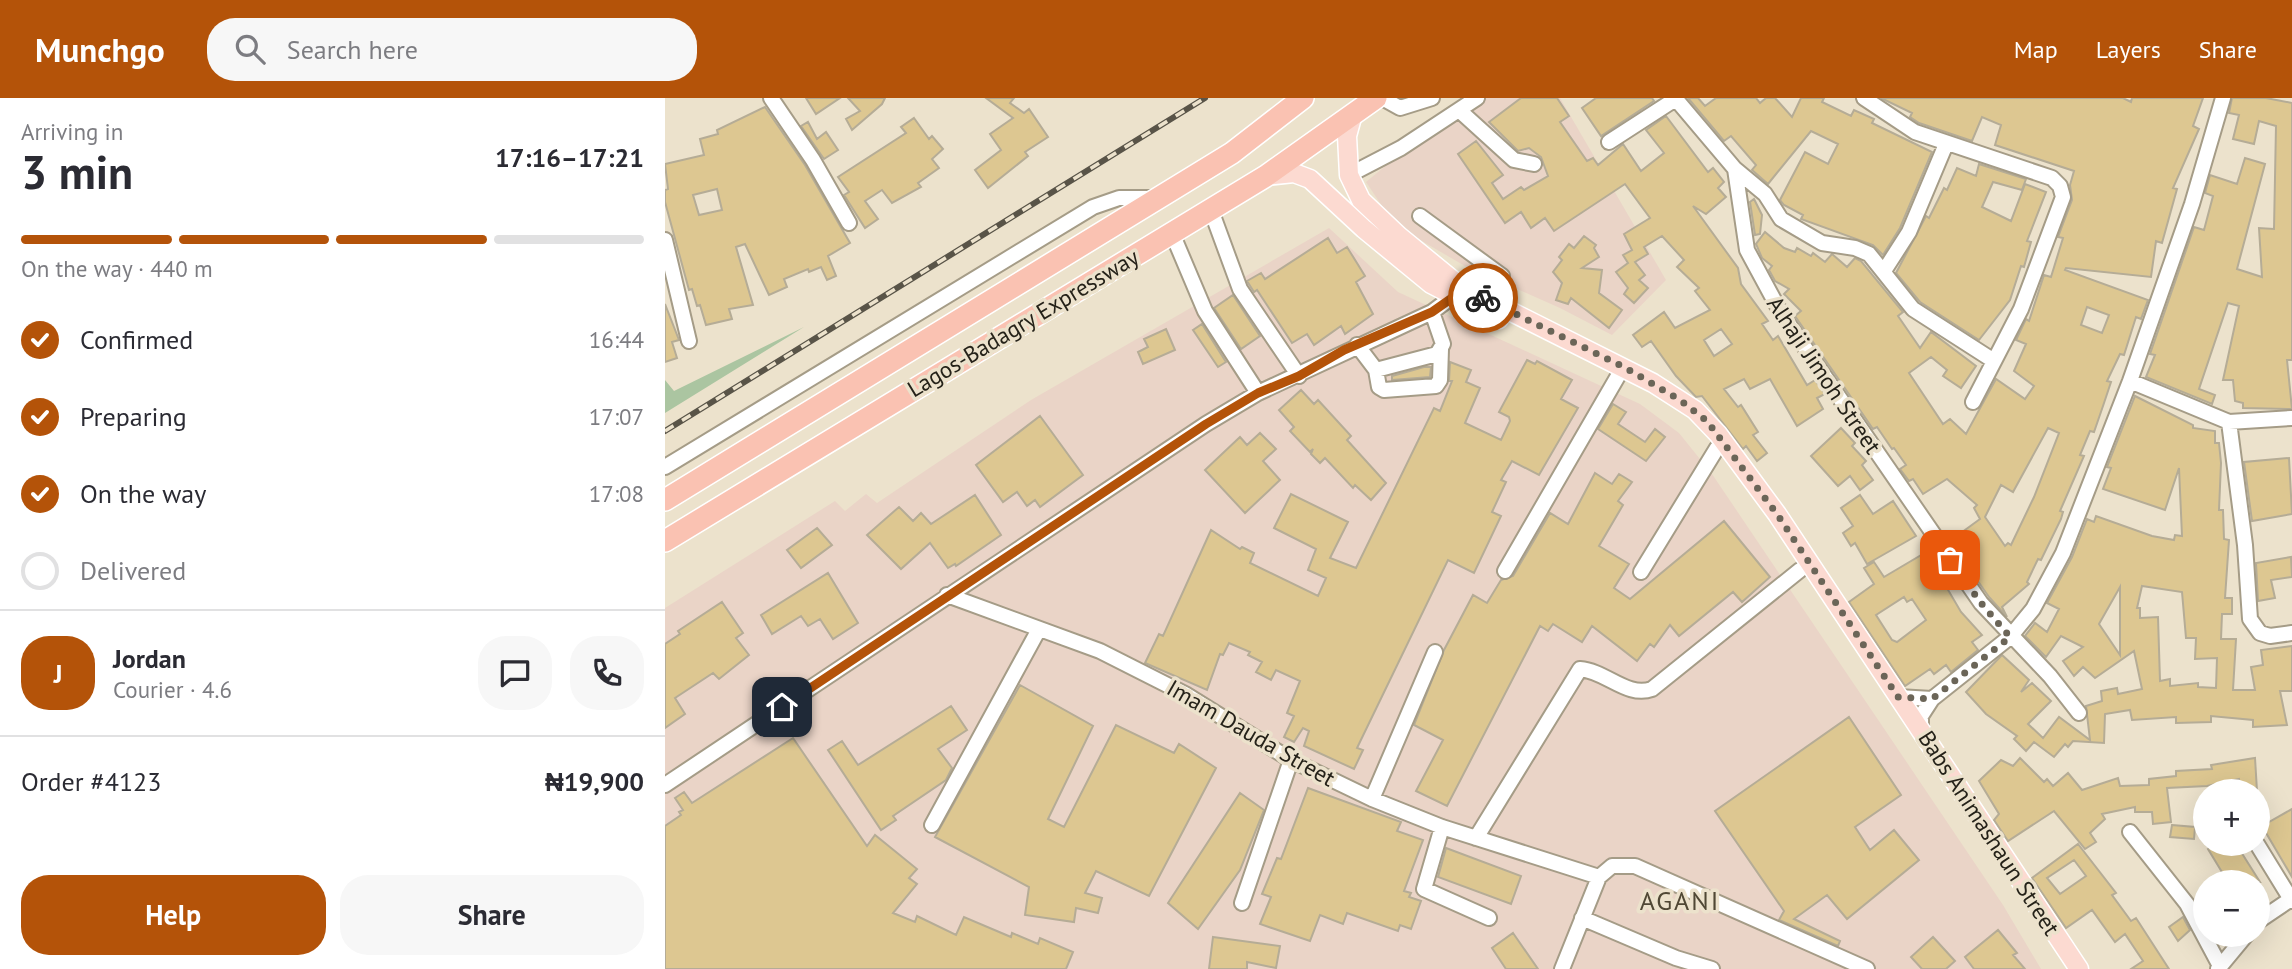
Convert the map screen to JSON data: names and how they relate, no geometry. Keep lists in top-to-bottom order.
{
  "streets": {
    "highway": ["Lagos-Badagry Expressway"],
    "main road": ["Babs Animashaun Street"],
    "street": ["Alhaji Jimoh Street", "Imam Dauda Street"]
  },
  "crossings": [
    ["Lagos-Badagry Expressway", "Babs Animashaun Street"]
  ],
  "districts": ["AGANI"],
  "page": {
    "header": "Munchgo",
    "search": "Search here",
    "nav": ["Map", "Layers", "Share"],
    "heading": ["3 min", "Arriving in", "17:16–17:21"],
    "panel": [
      "Jordan",
      "Courier · 4.6",
      "Order #4123",
      "₦19,900"
    ],
    "bar": "On the way · 440 m",
    "list": [
      ["Confirmed", "16:44"],
      ["Preparing", "17:07"],
      ["On the way", "17:08"],
      "Delivered"
    ],
    "round": "J",
    "map_buttons": ["+", "−"],
    "buttons": ["Help", "Share"]
  }
}
